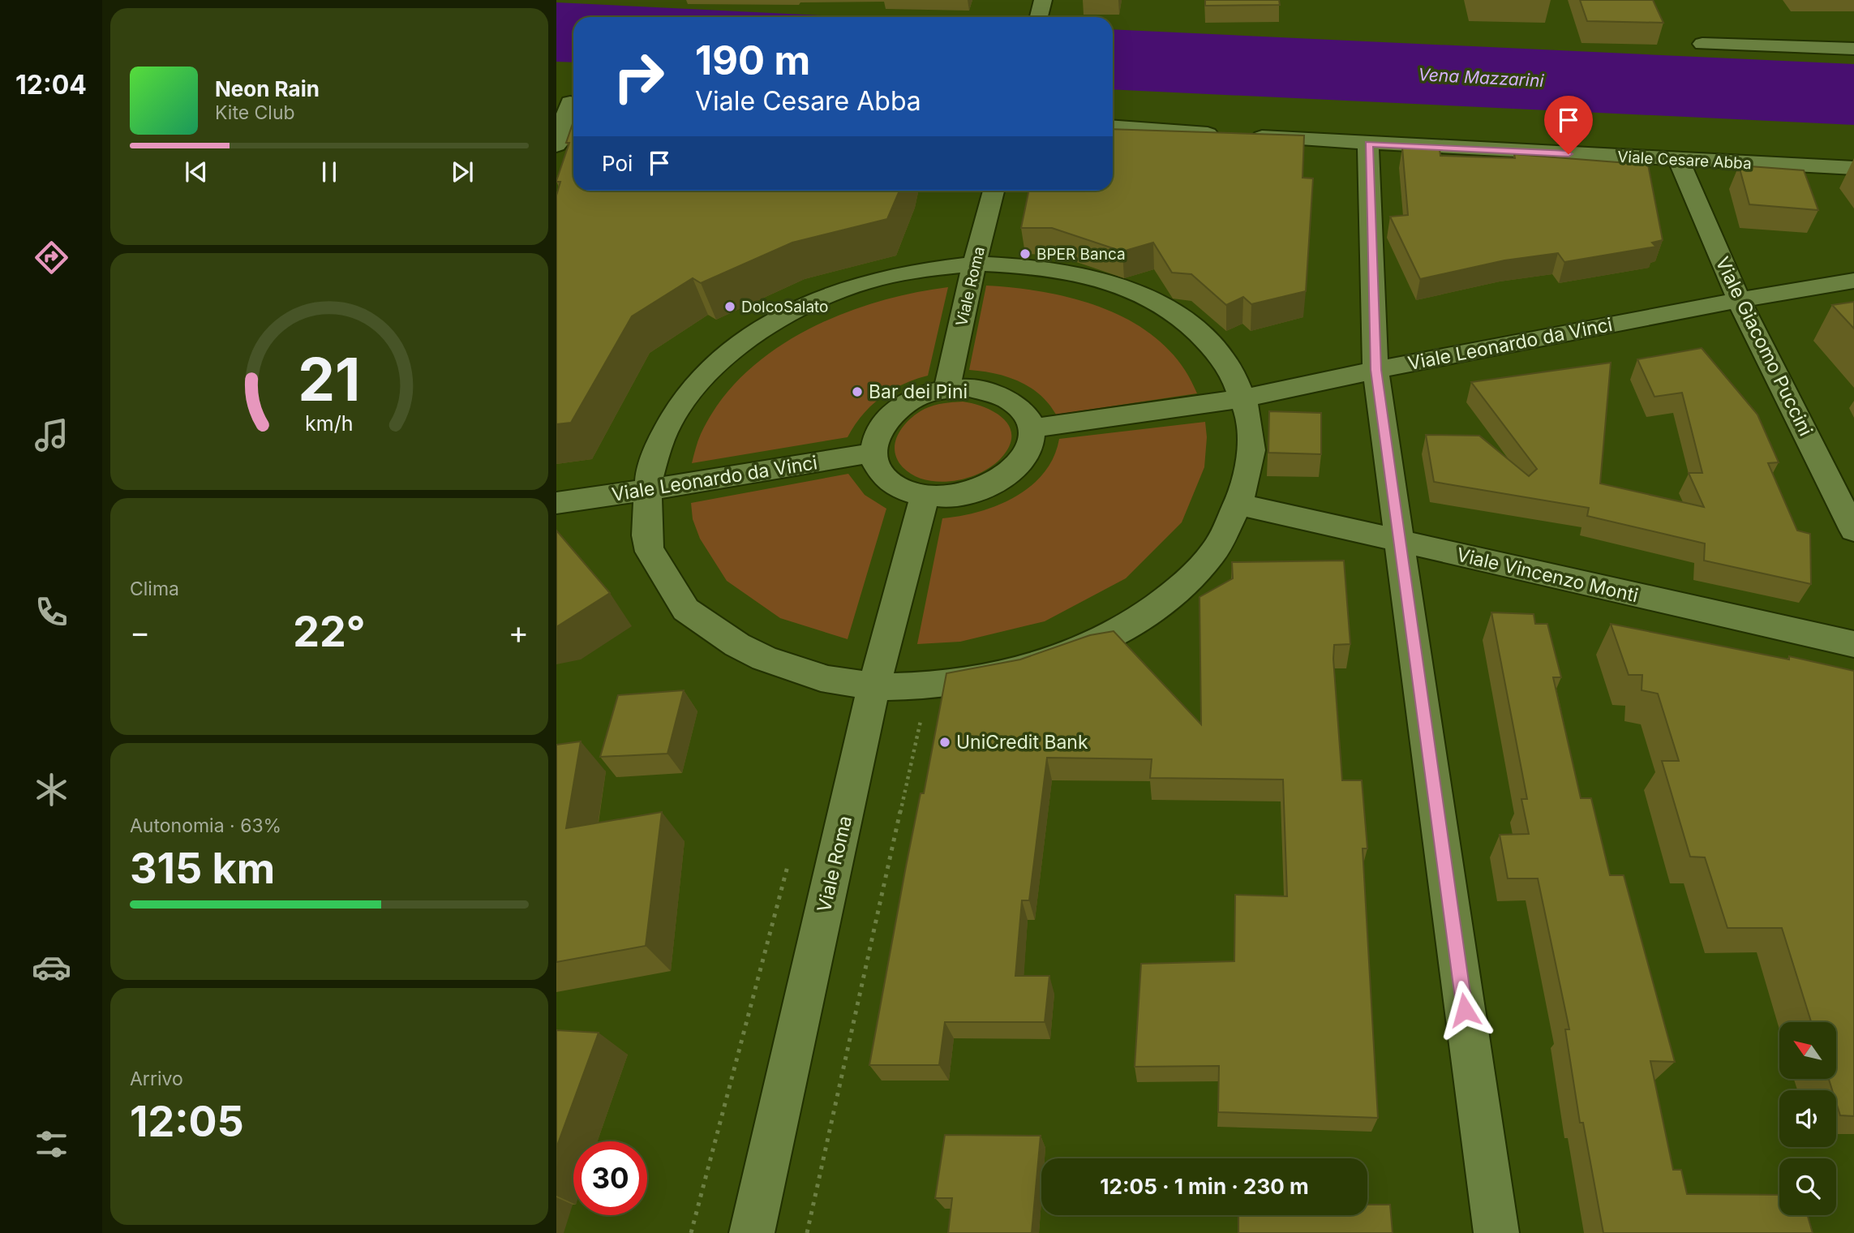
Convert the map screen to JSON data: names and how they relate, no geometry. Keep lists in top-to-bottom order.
{
  "streets": {
    "street": [
      "Viale Cesare Abba",
      "Viale Roma",
      "Viale Leonardo da Vinci",
      "Viale Giacomo Puccini",
      "Viale Vincenzo Monti"
    ]
  },
  "crossings": [
    ["Viale Cesare Abba", "Viale Giacomo Puccini"],
    ["Viale Roma", "Viale Leonardo da Vinci"],
    ["Viale Leonardo da Vinci", "Viale Giacomo Puccini"]
  ],
  "water": ["Vena Mazzarini"],
  "places": [
    "BPER Banca",
    "DolcoSalato",
    "Bar dei Pini",
    "UniCredit Bank"
  ],
  "north": "top left",
  "page": {
    "tabs": "12:04",
    "turn": ["190 m", "Viale Cesare Abba"],
    "song": ["Neon Rain", "Kite Club"],
    "then": "Poi",
    "tile": [
      "Clima",
      ["Autonomia · 63%", "315 km"],
      ["Arrivo", "12:05"]
    ],
    "heat": ["−", "22°", "+"],
    "limit": "30",
    "trip": "12:05 · 1 min · 230 m",
    "gauge": ["21", "km/h"]
  }
}
